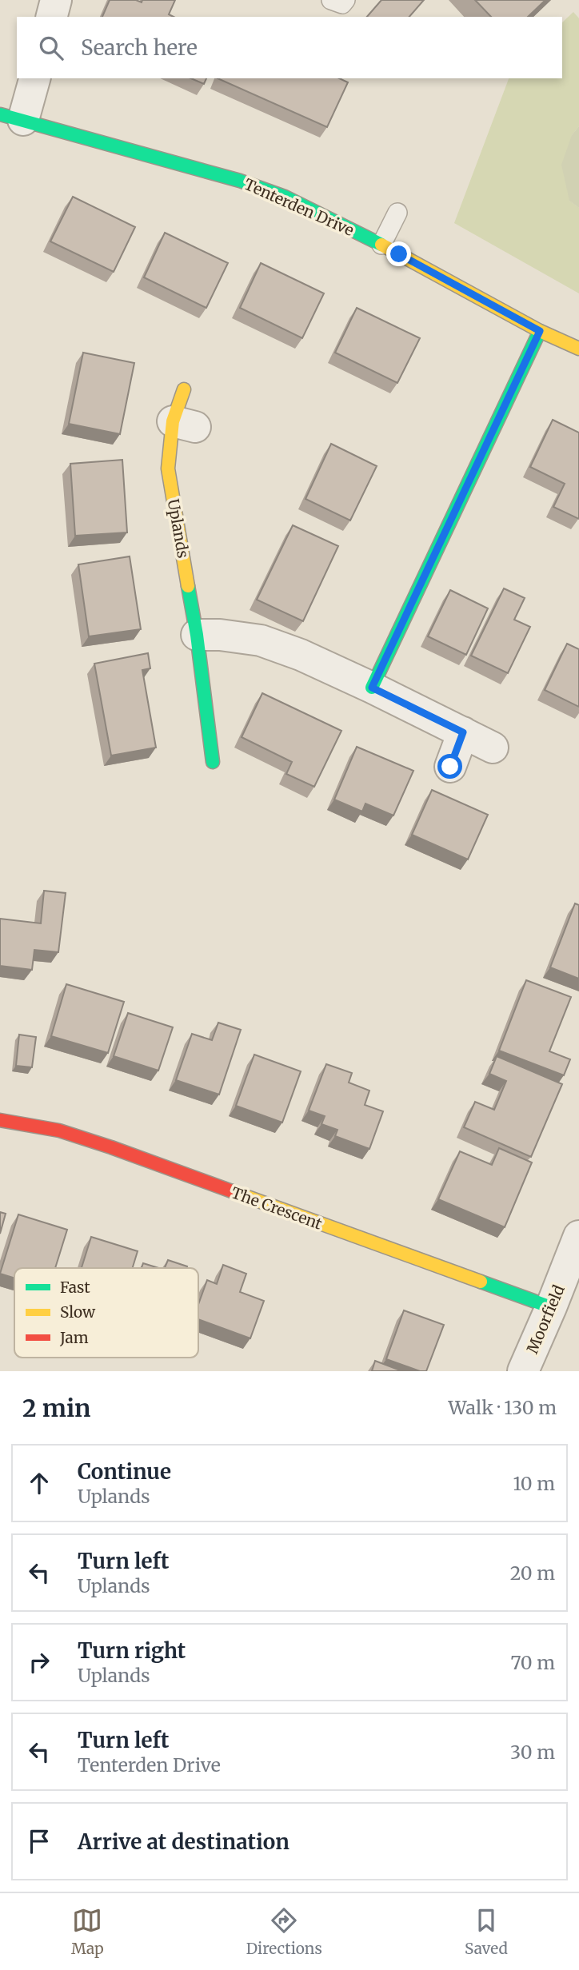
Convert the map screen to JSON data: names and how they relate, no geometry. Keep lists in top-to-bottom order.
{
  "streets": {
    "street": [
      "Tenterden Drive",
      "Uplands",
      "The Crescent",
      "Moorfield"
    ]
  },
  "crossings": [
    ["The Crescent", "Moorfield"]
  ],
  "legend": ["Fast", "Slow", "Jam"],
  "page": {
    "search": "Search here",
    "heading": ["2 min", "Walk · 130 m"],
    "list": [
      ["Continue", "Uplands", "10 m"],
      ["Turn left", "Uplands", "20 m"],
      ["Turn right", "Uplands", "70 m"],
      ["Turn left", "Tenterden Drive", "30 m"],
      "Arrive at destination"
    ],
    "nav": ["Map", "Directions", "Saved"]
  }
}
